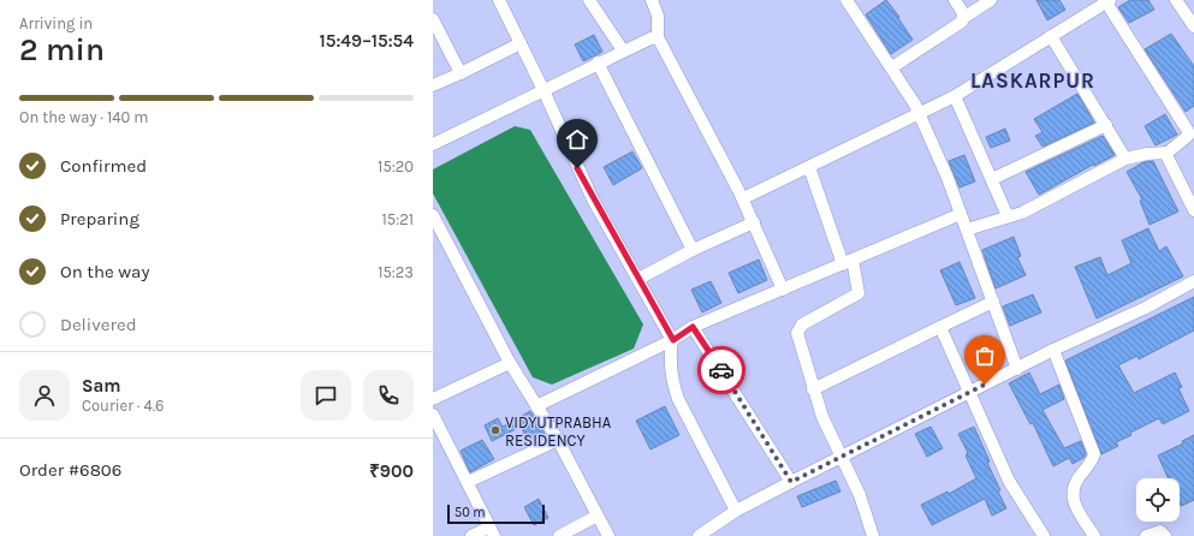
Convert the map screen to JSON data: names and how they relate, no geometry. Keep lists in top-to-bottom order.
{
  "districts": ["LASKARPUR"],
  "places": ["VIDYUTPRABHA RESIDENCY"],
  "scale_bar": "50 m",
  "page": {
    "heading": ["2 min", "Arriving in", "15:49–15:54"],
    "panel": [
      "Sam",
      "Courier · 4.6",
      "Order #6806",
      "₹900"
    ],
    "bar": "On the way · 140 m",
    "list": [
      ["Confirmed", "15:20"],
      ["Preparing", "15:21"],
      ["On the way", "15:23"],
      "Delivered"
    ],
    "scale": "50 m"
  }
}
